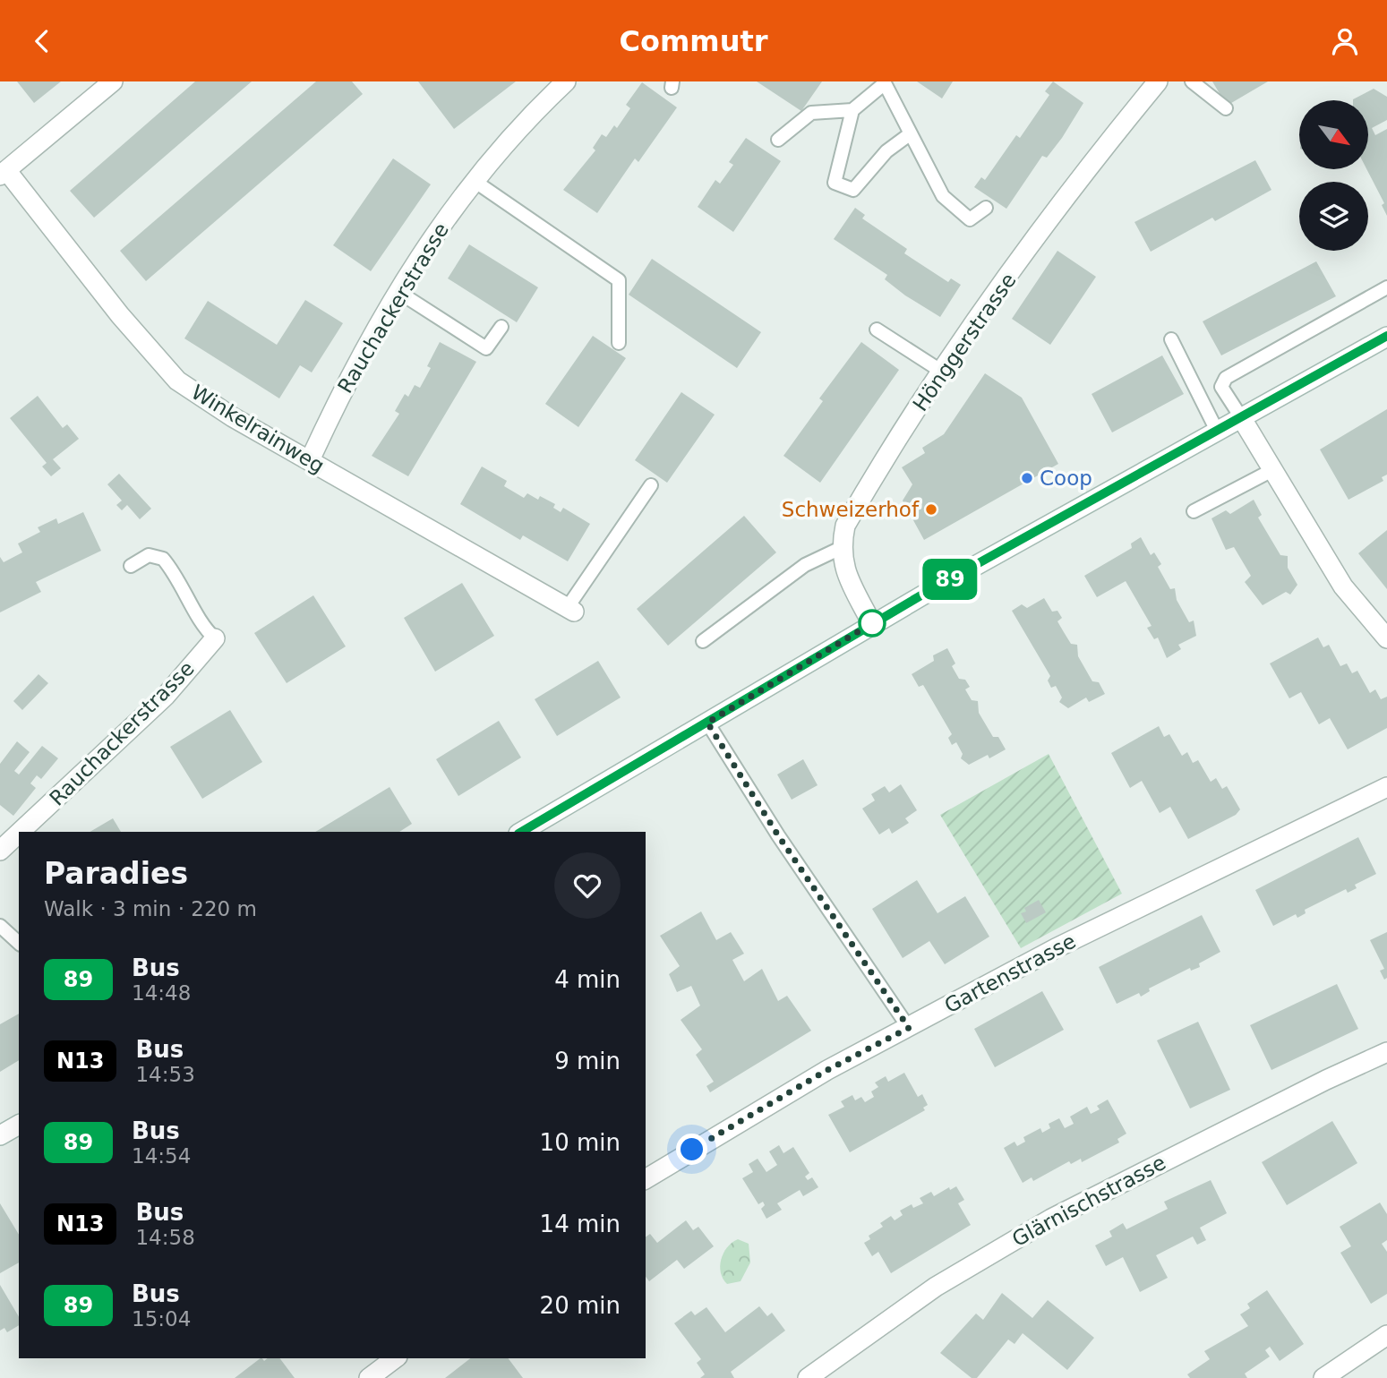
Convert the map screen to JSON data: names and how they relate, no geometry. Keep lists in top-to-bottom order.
{
  "streets": {
    "street": [
      "Rauchackerstrasse",
      "Hönggerstrasse",
      "Winkelrainweg",
      "Gartenstrasse",
      "Glärnischstrasse"
    ]
  },
  "crossings": [
    ["Rauchackerstrasse", "Winkelrainweg"]
  ],
  "places": ["Coop", "Schweizerhof"],
  "lines": ["bus line 89"],
  "north": "bottom right",
  "page": {
    "header": "Commutr",
    "on_map": "89",
    "heading": ["Paradies", "Walk · 3 min · 220 m"],
    "list": [
      {
        "mark": "89",
        "name": "Bus",
        "note": "14:48",
        "value": "4 min"
      },
      {
        "mark": "N13",
        "name": "Bus",
        "note": "14:53",
        "value": "9 min"
      },
      {
        "mark": "89",
        "name": "Bus",
        "note": "14:54",
        "value": "10 min"
      },
      {
        "mark": "N13",
        "name": "Bus",
        "note": "14:58",
        "value": "14 min"
      },
      {
        "mark": "89",
        "name": "Bus",
        "note": "15:04",
        "value": "20 min"
      }
    ]
  }
}
